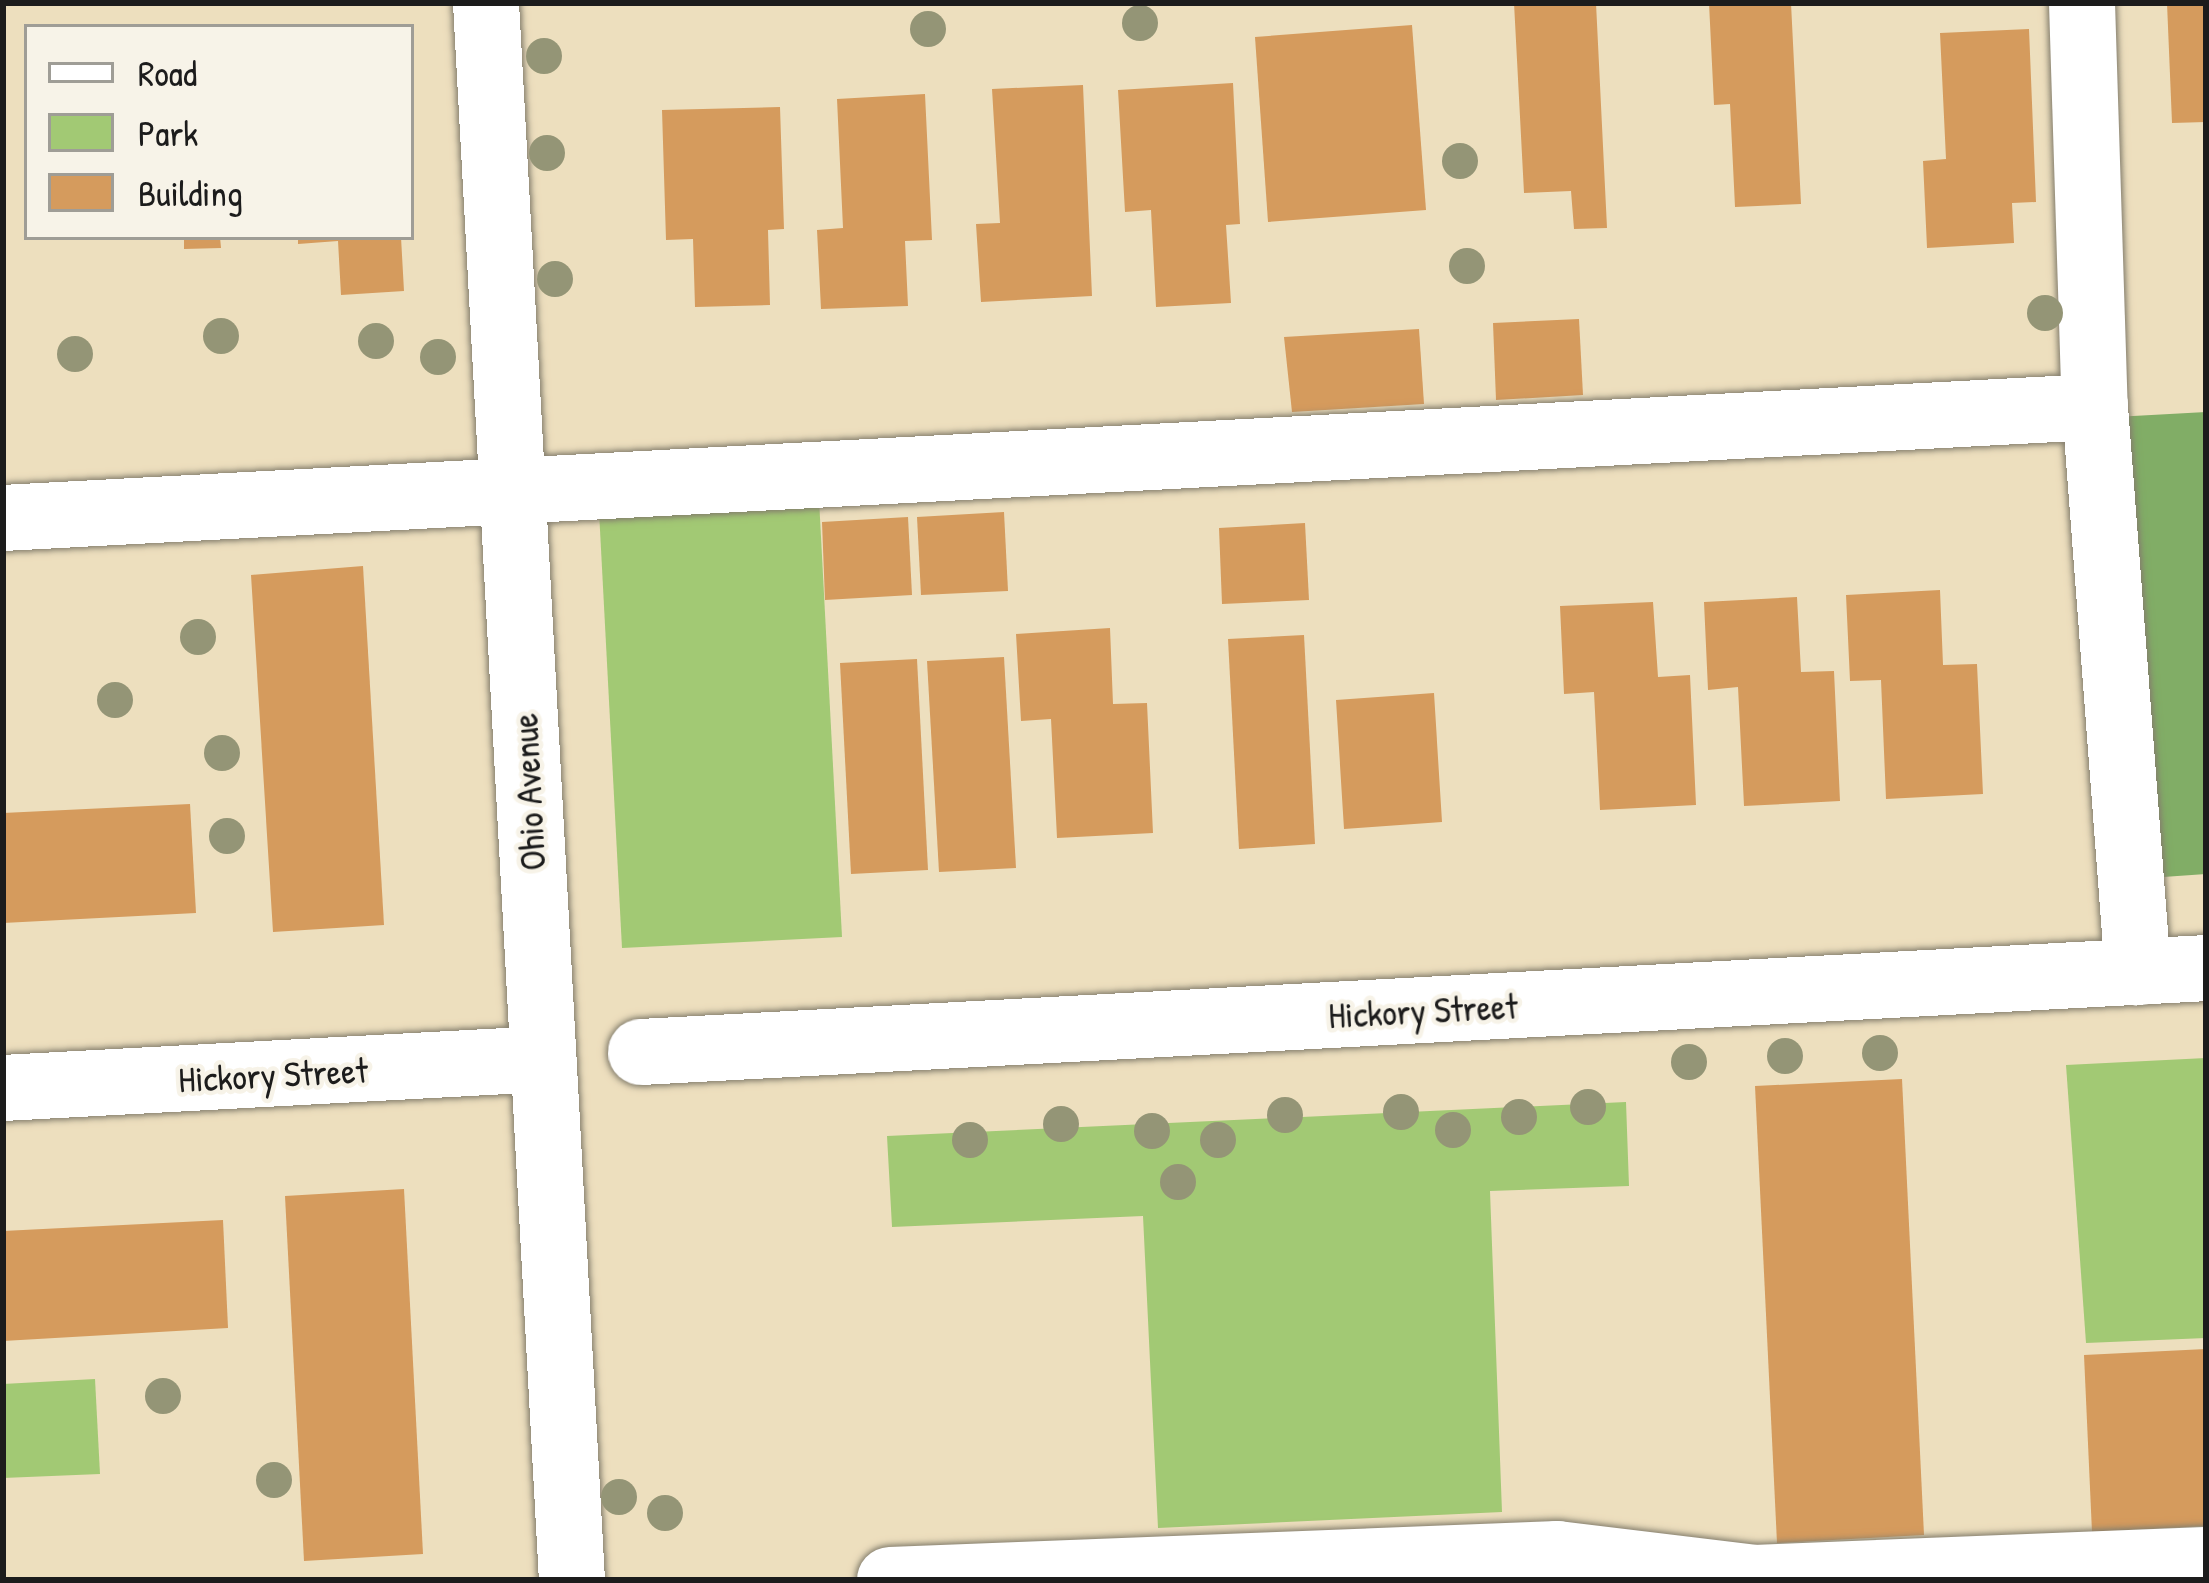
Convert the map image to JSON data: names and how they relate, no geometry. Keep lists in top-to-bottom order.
{
  "streets": {
    "street": ["Ohio Avenue", "Hickory Street"]
  },
  "crossings": [
    ["Ohio Avenue", "Hickory Street"]
  ],
  "legend": ["Road", "Park", "Building"]
}
